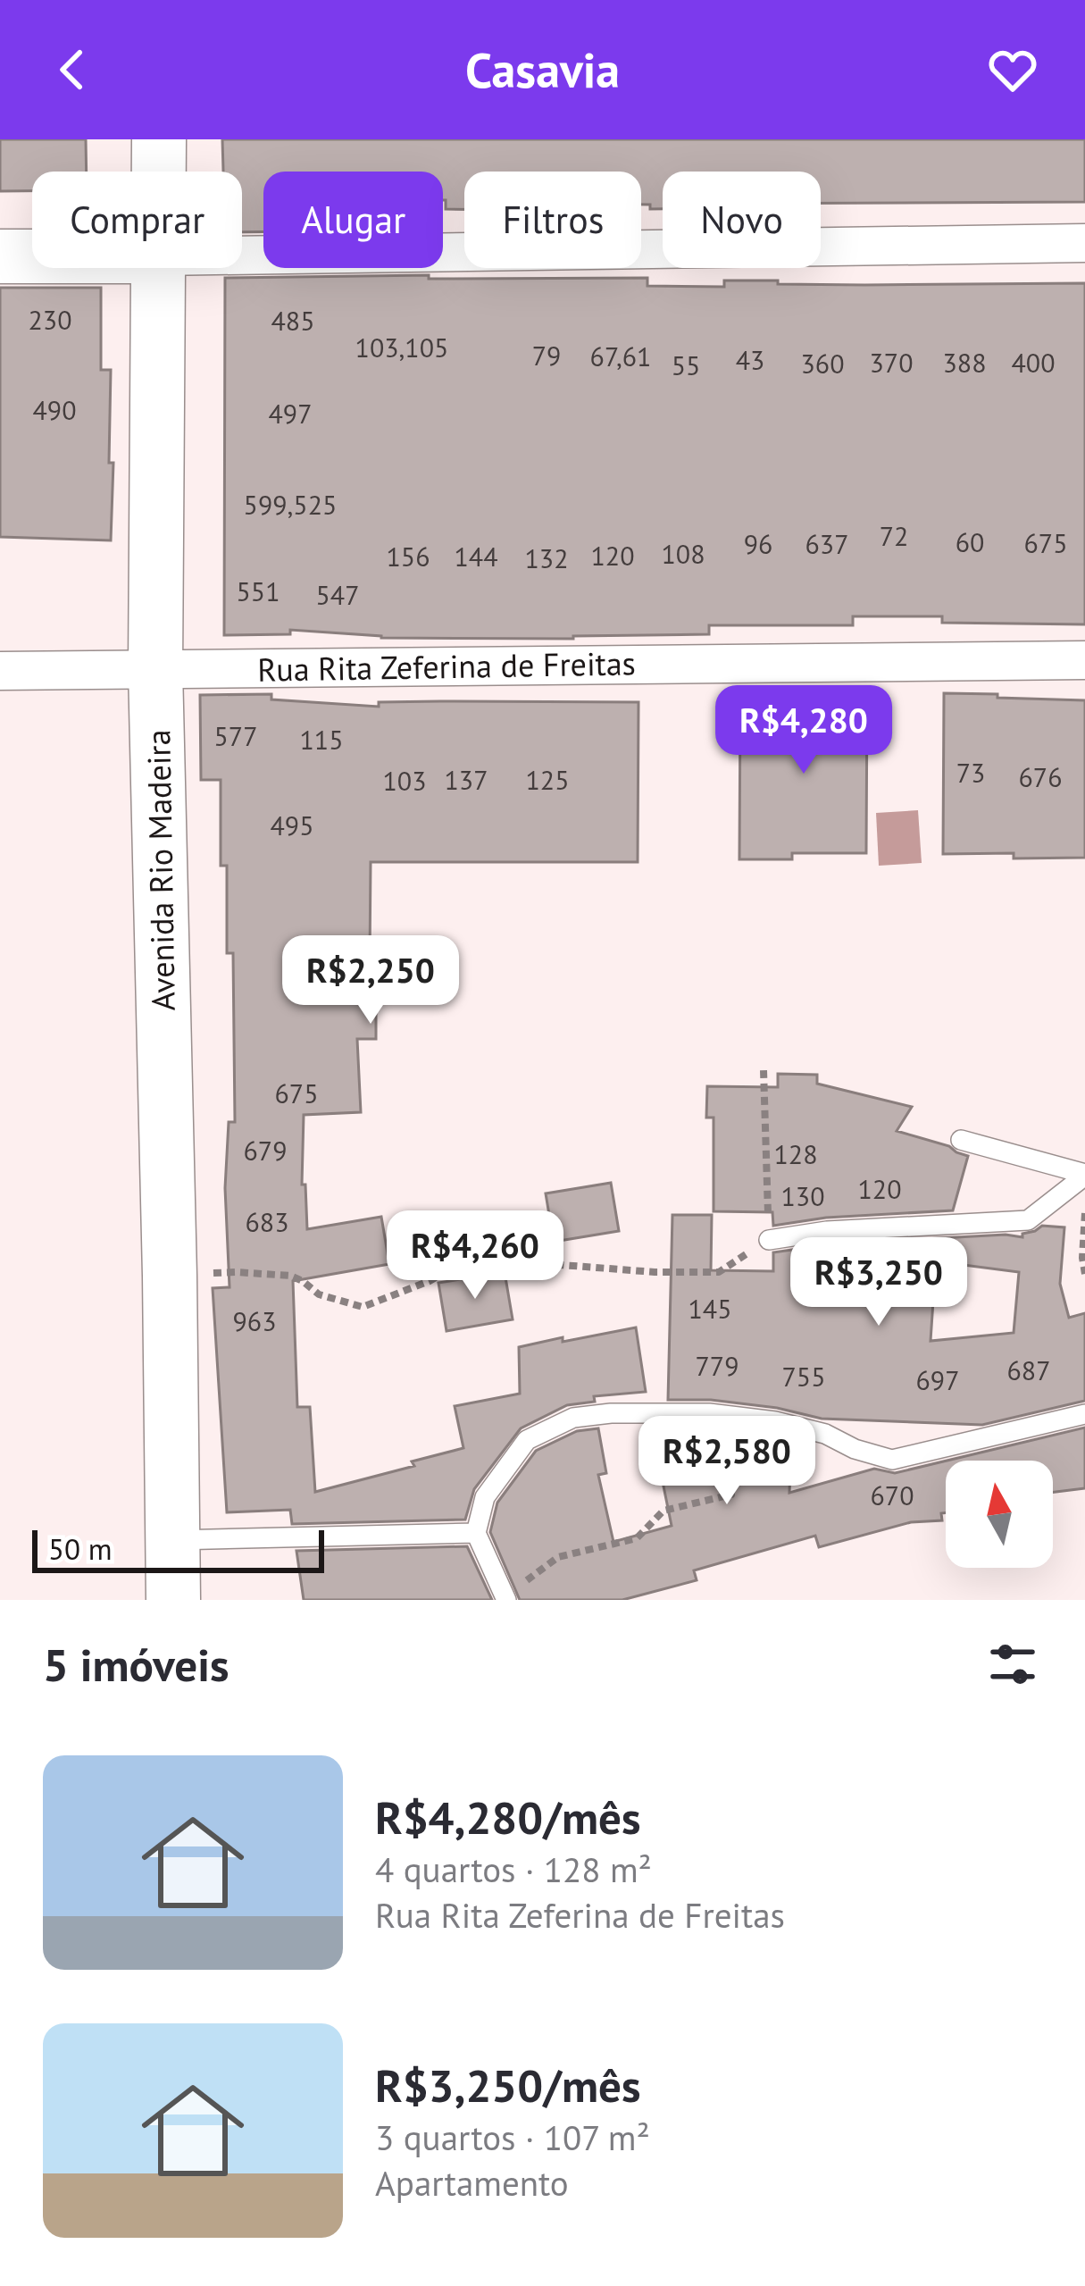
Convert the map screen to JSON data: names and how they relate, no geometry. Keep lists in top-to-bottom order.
{
  "streets": {
    "main road": ["Avenida Rio Madeira"],
    "street": ["Rua Rita Zeferina de Freitas"]
  },
  "crossings": [
    ["Rua Rita Zeferina de Freitas", "Avenida Rio Madeira"]
  ],
  "house_numbers": [
    "230",
    "485",
    "103,105",
    "79",
    "67,61",
    "43",
    "370",
    "388",
    "400",
    "360",
    "55",
    "490",
    "497",
    "599,525",
    "72",
    "60",
    "675",
    "96",
    "637",
    "108",
    "120",
    "156",
    "144",
    "132",
    "551",
    "547",
    "577",
    "115",
    "73",
    "676",
    "137",
    "125",
    "103",
    "495",
    "675",
    "679",
    "128",
    "120",
    "130",
    "683",
    "145",
    "963",
    "779",
    "687",
    "755",
    "697",
    "670"
  ],
  "scale_bar": "50 m",
  "north": "top",
  "page": {
    "header": "Casavia",
    "chip": [
      "Comprar",
      "Alugar",
      "Filtros",
      "Novo"
    ],
    "price": [
      "R$4,280",
      "R$2,250",
      "R$4,260",
      "R$3,250",
      "R$2,580"
    ],
    "scale": "50 m",
    "heading": "5 imóveis",
    "list": [
      {
        "name": "R$4,280/mês",
        "note": "4 quartos · 128 m² · Rua Rita Zeferina de Freitas"
      },
      {
        "name": "R$3,250/mês",
        "note": "3 quartos · 107 m² · Apartamento"
      }
    ]
  }
}
